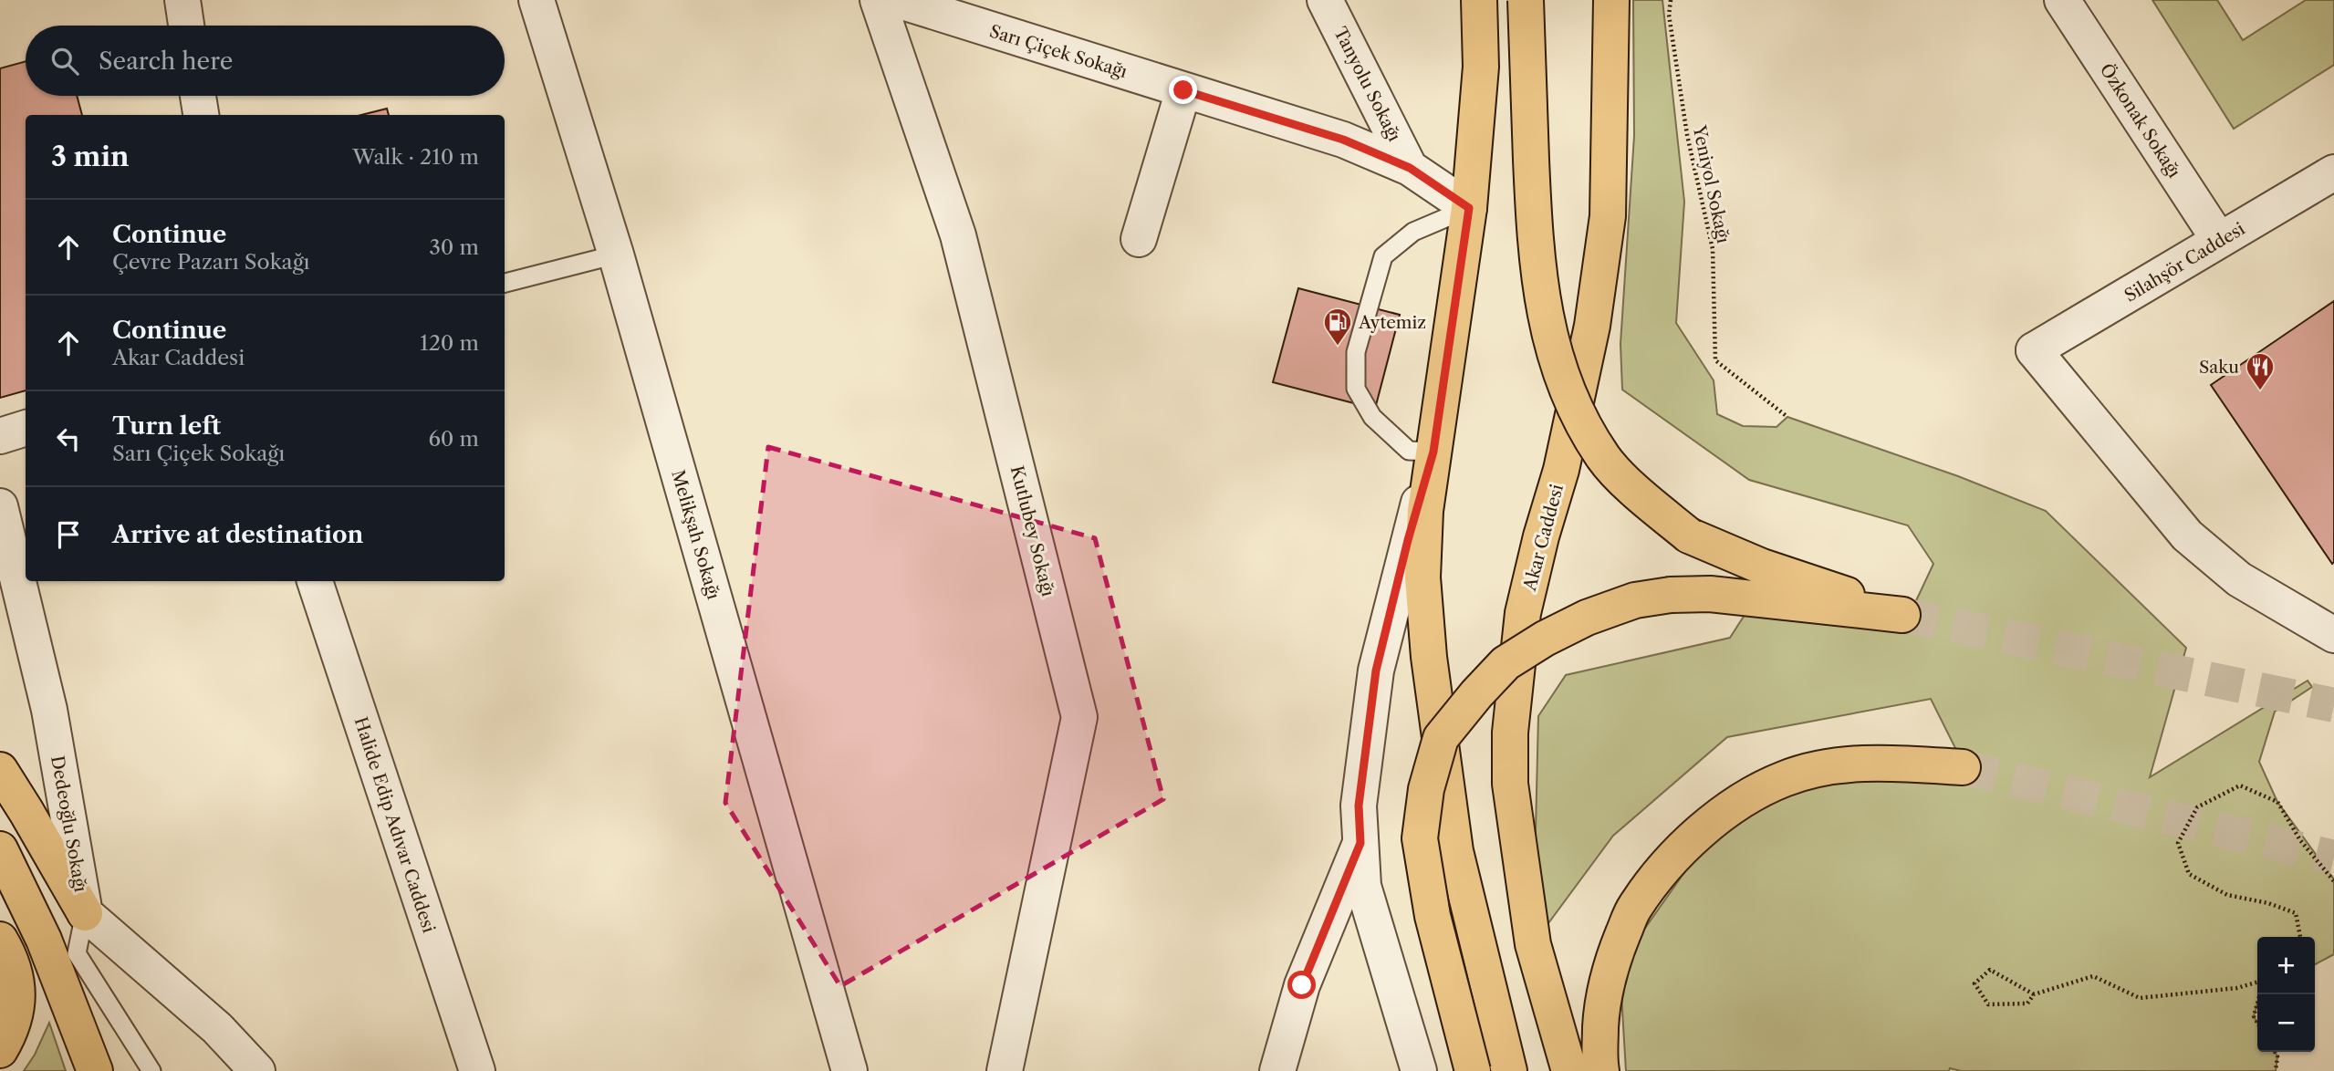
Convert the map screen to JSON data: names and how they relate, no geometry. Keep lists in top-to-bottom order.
{
  "streets": {
    "main road": ["Akar Caddesi"],
    "street": [
      "Sarı Çiçek Sokağı",
      "Tanyolu Sokağı",
      "Özkonak Sokağı",
      "Silahşör Caddesi",
      "Kutlubey Sokağı",
      "Melikşah Sokağı",
      "Dedeoğlu Sokağı",
      "Halide Edip Adıvar Caddesi"
    ],
    "path": ["Yeniyol Sokağı"]
  },
  "crossings": [
    ["Sarı Çiçek Sokağı", "Tanyolu Sokağı"],
    ["Özkonak Sokağı", "Silahşör Caddesi"]
  ],
  "places": {
    "fuel station": ["Aytemiz"],
    "restaurant": ["Saku"]
  },
  "page": {
    "search": "Search here",
    "heading": ["3 min", "Walk · 210 m"],
    "list": [
      ["Continue", "Çevre Pazarı Sokağı", "30 m"],
      ["Continue", "Akar Caddesi", "120 m"],
      ["Turn left", "Sarı Çiçek Sokağı", "60 m"],
      "Arrive at destination"
    ],
    "map_buttons": ["+", "−"]
  }
}
